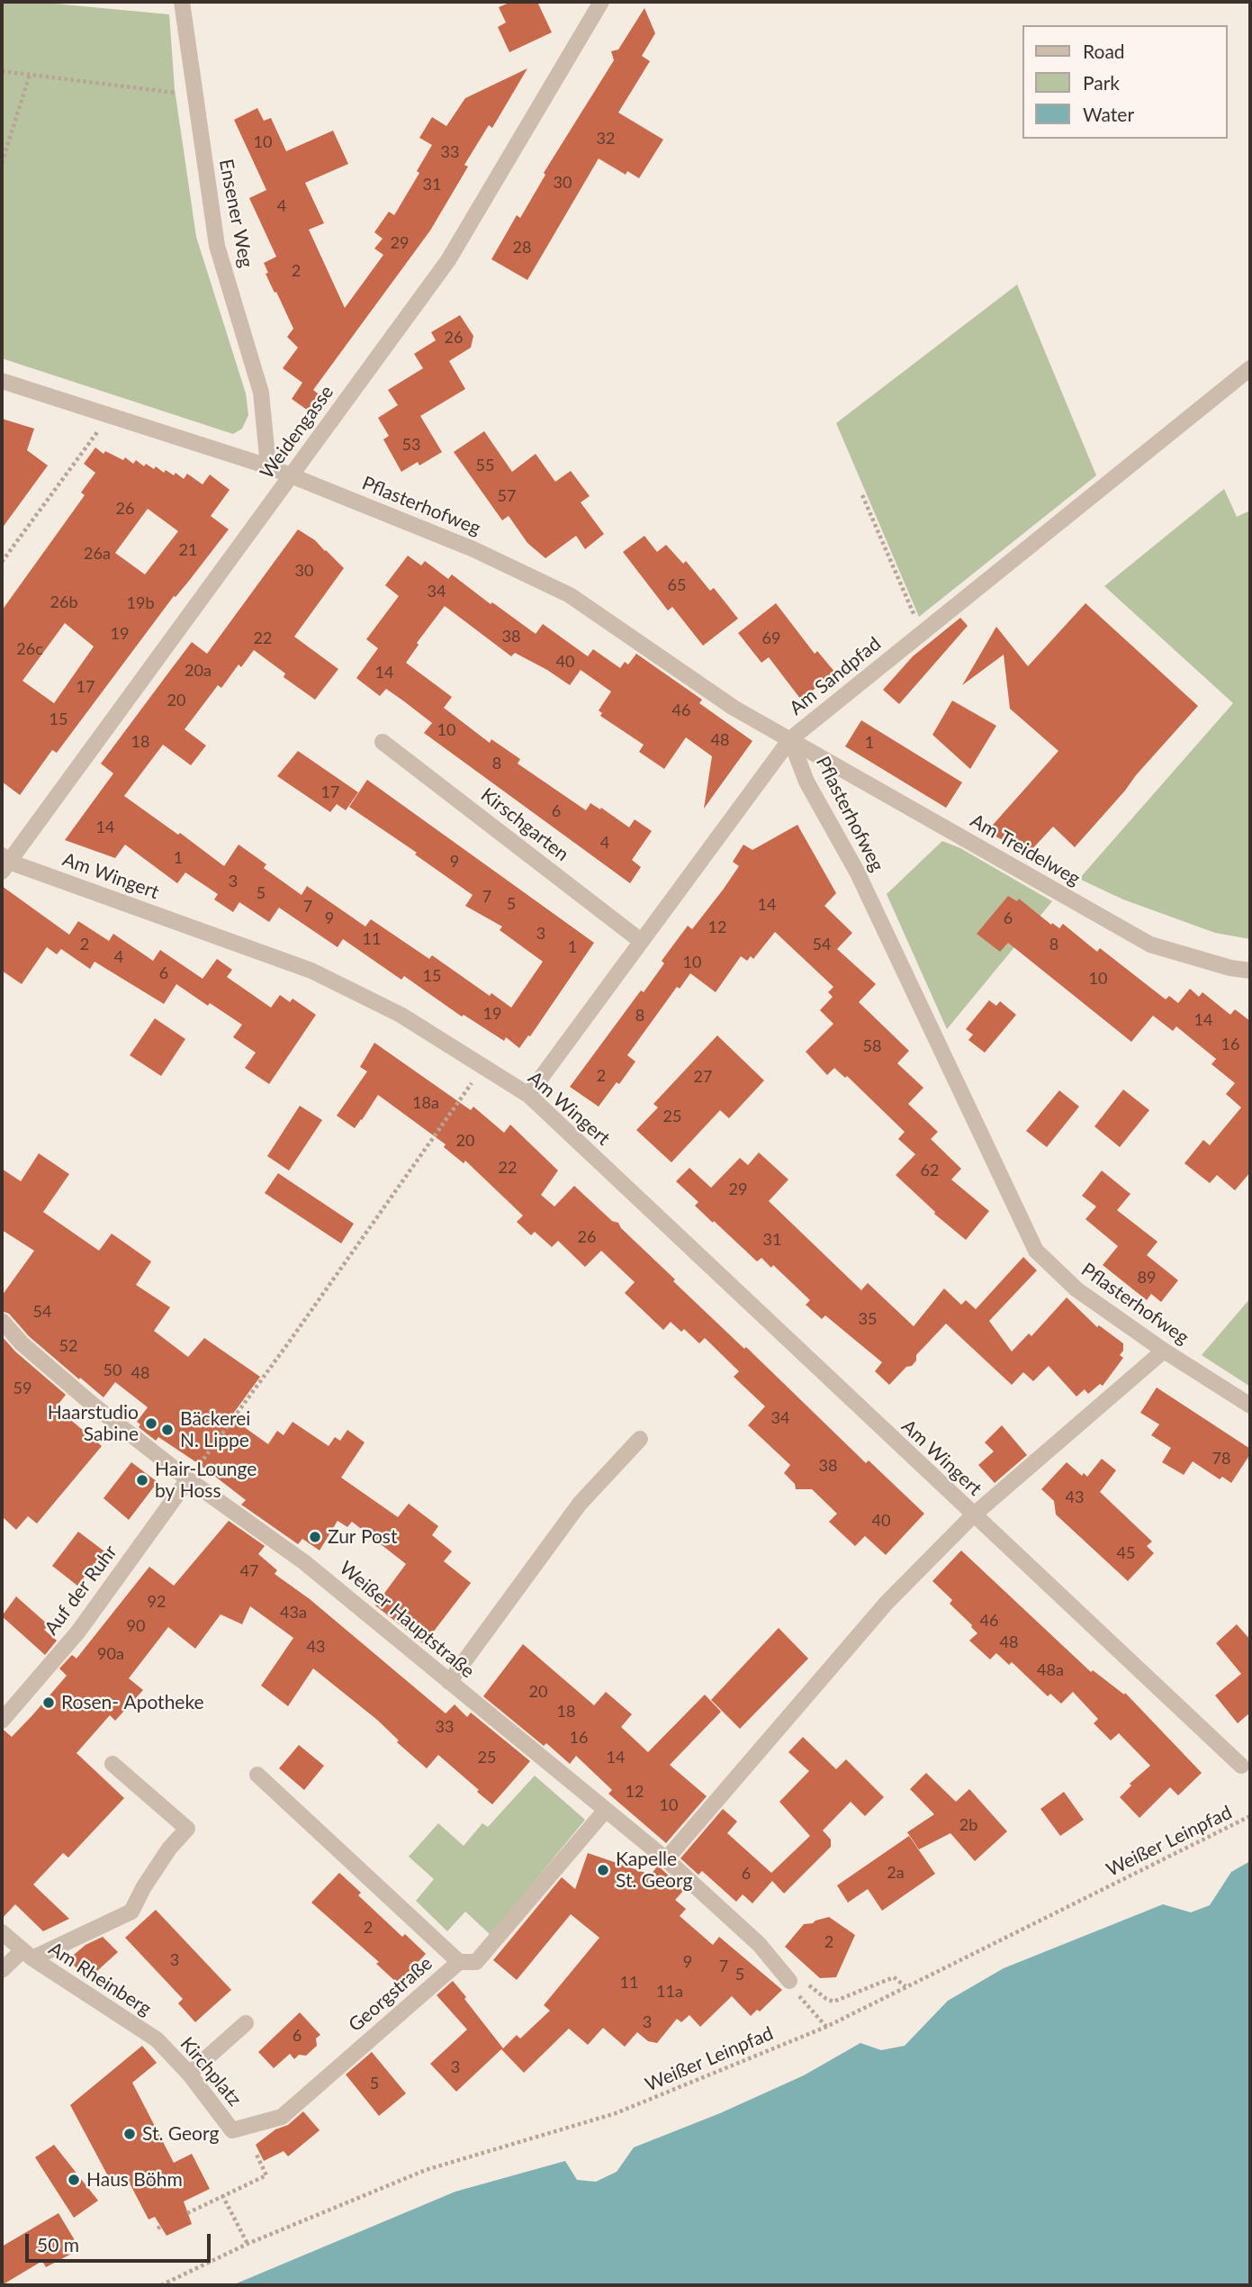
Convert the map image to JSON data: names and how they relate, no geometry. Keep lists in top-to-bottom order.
{
  "streets": {
    "street": [
      "Ensener Weg",
      "Weidengasse",
      "Pflasterhofweg",
      "Am Sandpfad",
      "Kirschgarten",
      "Am Treidelweg",
      "Am Wingert",
      "Auf der Ruhr",
      "Weißer Hauptstraße",
      "Am Rheinberg",
      "Georgstraße",
      "Kirchplatz"
    ],
    "path": ["Weißer Leinpfad"]
  },
  "crossings": [
    ["Ensener Weg", "Pflasterhofweg"],
    ["Weidengasse", "Pflasterhofweg"],
    ["Weidengasse", "Am Wingert"],
    ["Pflasterhofweg", "Am Sandpfad"],
    ["Pflasterhofweg", "Am Treidelweg"],
    ["Pflasterhofweg", "Am Wingert"],
    ["Am Sandpfad", "Kirschgarten"],
    ["Am Sandpfad", "Am Treidelweg"],
    ["Am Sandpfad", "Am Wingert"],
    ["Am Wingert", "Weißer Hauptstraße"],
    ["Auf der Ruhr", "Weißer Hauptstraße"],
    ["Weißer Hauptstraße", "Georgstraße"],
    ["Am Rheinberg", "Kirchplatz"],
    ["Georgstraße", "Kirchplatz"]
  ],
  "places": [
    "Haarstudio Sabine",
    "Bäckerei N. Lippe",
    "Hair-Lounge by Hoss",
    "Zur Post",
    "Rosen- Apotheke",
    "Kapelle St. Georg",
    "St. Georg",
    "Haus Böhm"
  ],
  "house_numbers": [
    "32",
    "10",
    "33",
    "30",
    "31",
    "4",
    "29",
    "28",
    "2",
    "26",
    "53",
    "55",
    "57",
    "26",
    "21",
    "26a",
    "30",
    "65",
    "34",
    "26b",
    "19b",
    "19",
    "38",
    "22",
    "69",
    "26c",
    "40",
    "20a",
    "14",
    "17",
    "20",
    "46",
    "15",
    "10",
    "48",
    "18",
    "1",
    "8",
    "17",
    "6",
    "14",
    "4",
    "1",
    "9",
    "3",
    "5",
    "7",
    "5",
    "14",
    "7",
    "9",
    "6",
    "12",
    "3",
    "11",
    "2",
    "54",
    "8",
    "1",
    "4",
    "10",
    "6",
    "15",
    "10",
    "19",
    "8",
    "14",
    "16",
    "58",
    "2",
    "27",
    "18a",
    "25",
    "20",
    "22",
    "62",
    "29",
    "26",
    "31",
    "89",
    "54",
    "35",
    "52",
    "50",
    "48",
    "59",
    "34",
    "78",
    "38",
    "43",
    "40",
    "45",
    "47",
    "92",
    "43a",
    "46",
    "90",
    "48",
    "43",
    "90a",
    "48a",
    "20",
    "18",
    "33",
    "16",
    "25",
    "14",
    "12",
    "10",
    "2b",
    "2a",
    "6",
    "2",
    "2",
    "3",
    "9",
    "7",
    "5",
    "11",
    "11a",
    "3",
    "6",
    "3",
    "5"
  ],
  "legend": ["Road", "Park", "Water"],
  "scale_bar": "50 m"
}
